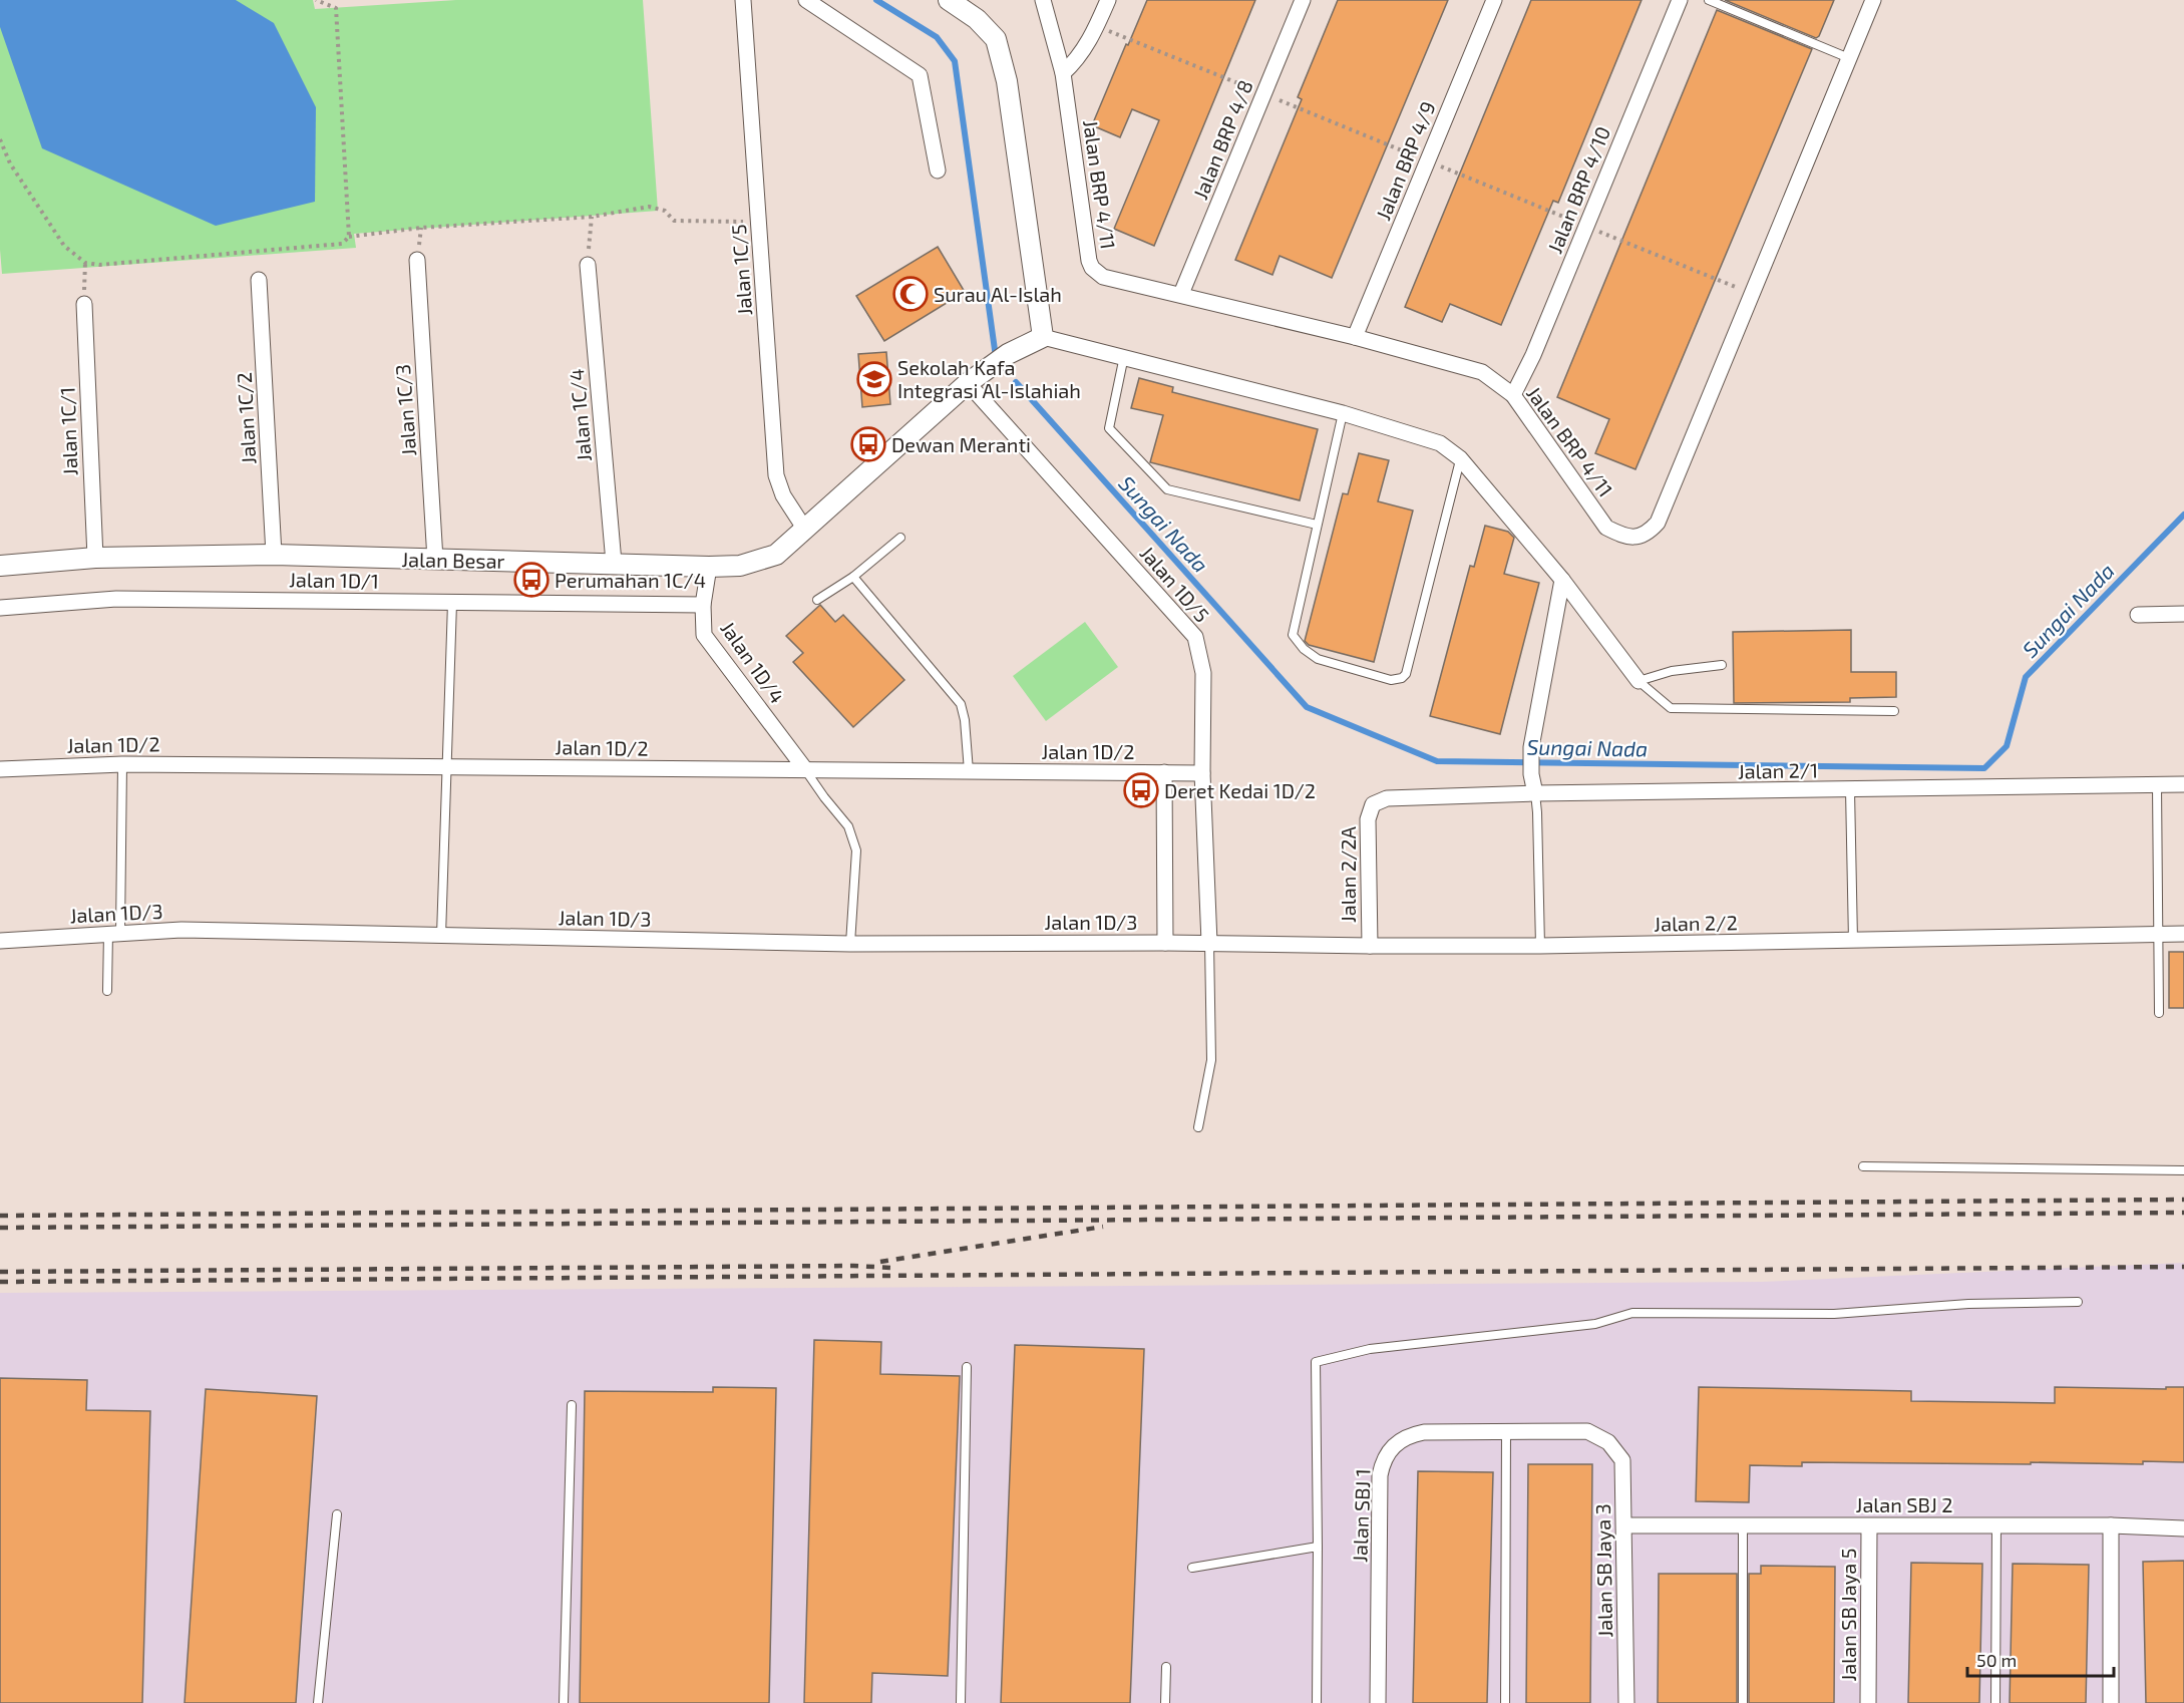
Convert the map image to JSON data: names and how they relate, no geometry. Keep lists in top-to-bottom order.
{
  "streets": {
    "street": [
      "Jalan BRP 4/8",
      "Jalan BRP 4/9",
      "Jalan BRP 4/11",
      "Jalan BRP 4/10",
      "Jalan 1C/5",
      "Jalan 1C/3",
      "Jalan 1C/4",
      "Jalan 1C/2",
      "Jalan 1C/1",
      "Jalan Besar",
      "Jalan 1D/1",
      "Jalan 1D/5",
      "Jalan 1D/4",
      "Jalan 1D/2",
      "Jalan 2/1",
      "Jalan 2/2A",
      "Jalan 1D/3",
      "Jalan 2/2",
      "Jalan SBJ 2",
      "Jalan SBJ 1",
      "Jalan SB Jaya 3",
      "Jalan SB Jaya 5"
    ]
  },
  "crossings": [
    ["Jalan BRP 4/8", "Jalan BRP 4/11"],
    ["Jalan BRP 4/9", "Jalan BRP 4/11"],
    ["Jalan BRP 4/11", "Jalan BRP 4/10"],
    ["Jalan 1C/5", "Jalan Besar"],
    ["Jalan 1C/3", "Jalan Besar"],
    ["Jalan 1C/4", "Jalan Besar"],
    ["Jalan 1C/2", "Jalan Besar"],
    ["Jalan 1C/1", "Jalan Besar"],
    ["Jalan Besar", "Jalan 1D/5"],
    ["Jalan Besar", "Jalan 1D/4"],
    ["Jalan 1D/1", "Jalan 1D/4"],
    ["Jalan 1D/5", "Jalan 1D/2"],
    ["Jalan 1D/5", "Jalan 1D/3"],
    ["Jalan 1D/5", "Jalan 2/2"],
    ["Jalan 1D/4", "Jalan 1D/2"],
    ["Jalan 2/1", "Jalan 2/2A"],
    ["Jalan 2/2A", "Jalan 2/2"],
    ["Jalan 1D/3", "Jalan 2/2"],
    ["Jalan SBJ 2", "Jalan SB Jaya 3"],
    ["Jalan SBJ 2", "Jalan SB Jaya 5"],
    ["Jalan SBJ 1", "Jalan SB Jaya 3"]
  ],
  "water": ["Sungai Nada"],
  "places": {
    "mosque": ["Surau Al-Islah"],
    "school or university": ["Sekolah Kafa Integrasi Al-Islahiah"],
    "bus stop": ["Dewan Meranti", "Perumahan 1C/4", "Deret Kedai 1D/2"]
  },
  "scale_bar": "50 m"
}
